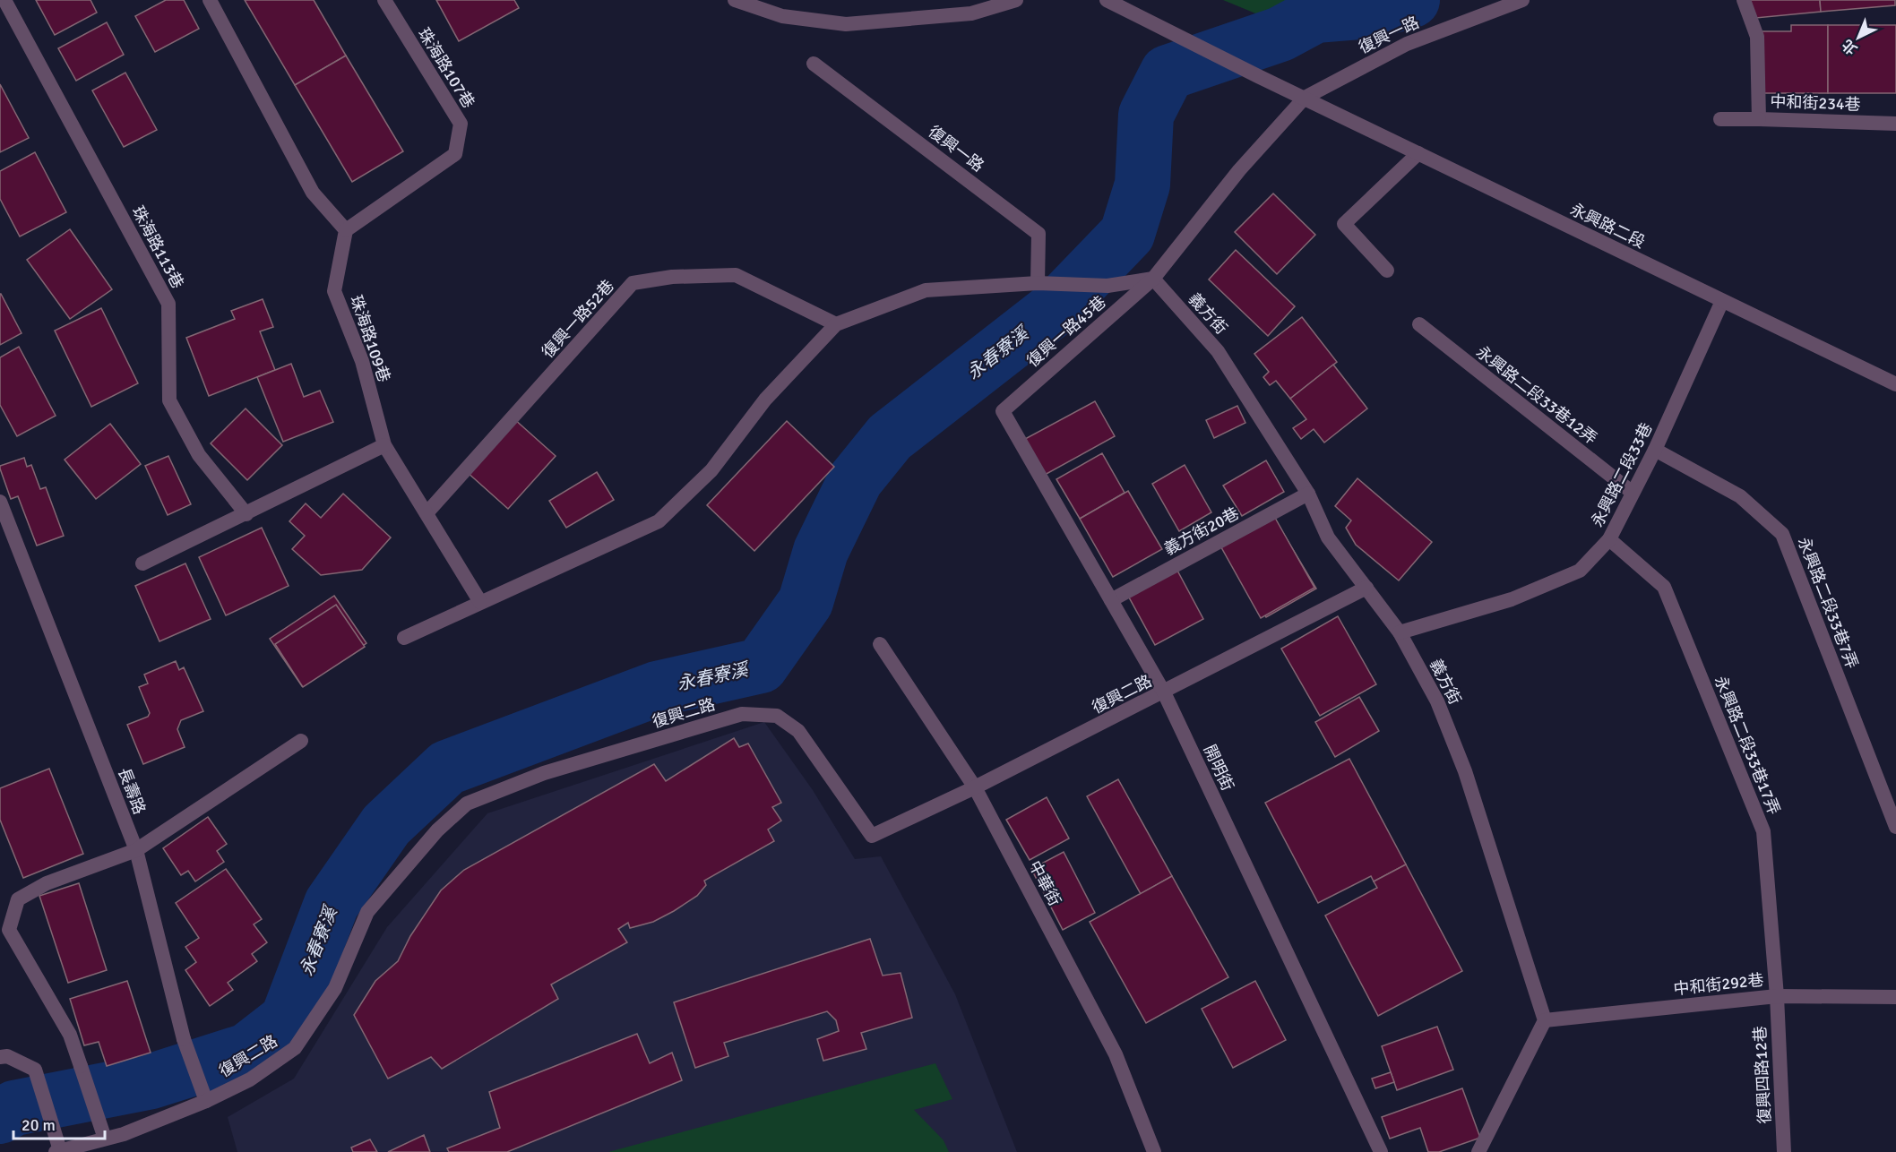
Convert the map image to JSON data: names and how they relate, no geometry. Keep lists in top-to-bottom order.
{
  "streets": {
    "street": [
      "復興一路",
      "珠海路107巷",
      "中和街234巷",
      "永興路二段",
      "珠海路113巷",
      "義方街",
      "復興一路52巷",
      "復興一路45巷",
      "珠海路109巷",
      "永興路二段33巷12弄",
      "永興路二段33巷",
      "義方街20巷",
      "永興路二段33巷7弄",
      "復興二路",
      "永興路二段33巷17弄",
      "開明街",
      "長壽路",
      "中華街",
      "中和街292巷",
      "復興四路12巷"
    ]
  },
  "crossings": [
    ["復興一路", "永興路二段"],
    ["復興一路", "義方街"],
    ["復興一路", "復興一路45巷"],
    ["珠海路107巷", "珠海路109巷"],
    ["永興路二段", "永興路二段33巷"],
    ["義方街", "復興一路45巷"],
    ["義方街", "永興路二段33巷"],
    ["義方街", "義方街20巷"],
    ["義方街", "復興二路"],
    ["義方街", "中和街292巷"],
    ["復興一路52巷", "珠海路109巷"],
    ["復興一路45巷", "開明街"],
    ["永興路二段33巷12弄", "永興路二段33巷"],
    ["永興路二段33巷", "永興路二段33巷7弄"],
    ["永興路二段33巷", "永興路二段33巷17弄"],
    ["義方街20巷", "開明街"],
    ["復興二路", "開明街"],
    ["復興二路", "長壽路"],
    ["復興二路", "中華街"],
    ["永興路二段33巷17弄", "中和街292巷"],
    ["永興路二段33巷17弄", "復興四路12巷"],
    ["中和街292巷", "復興四路12巷"]
  ],
  "water": ["永春寮溪"],
  "scale_bar": "20 m",
  "north": "bottom left"
}
